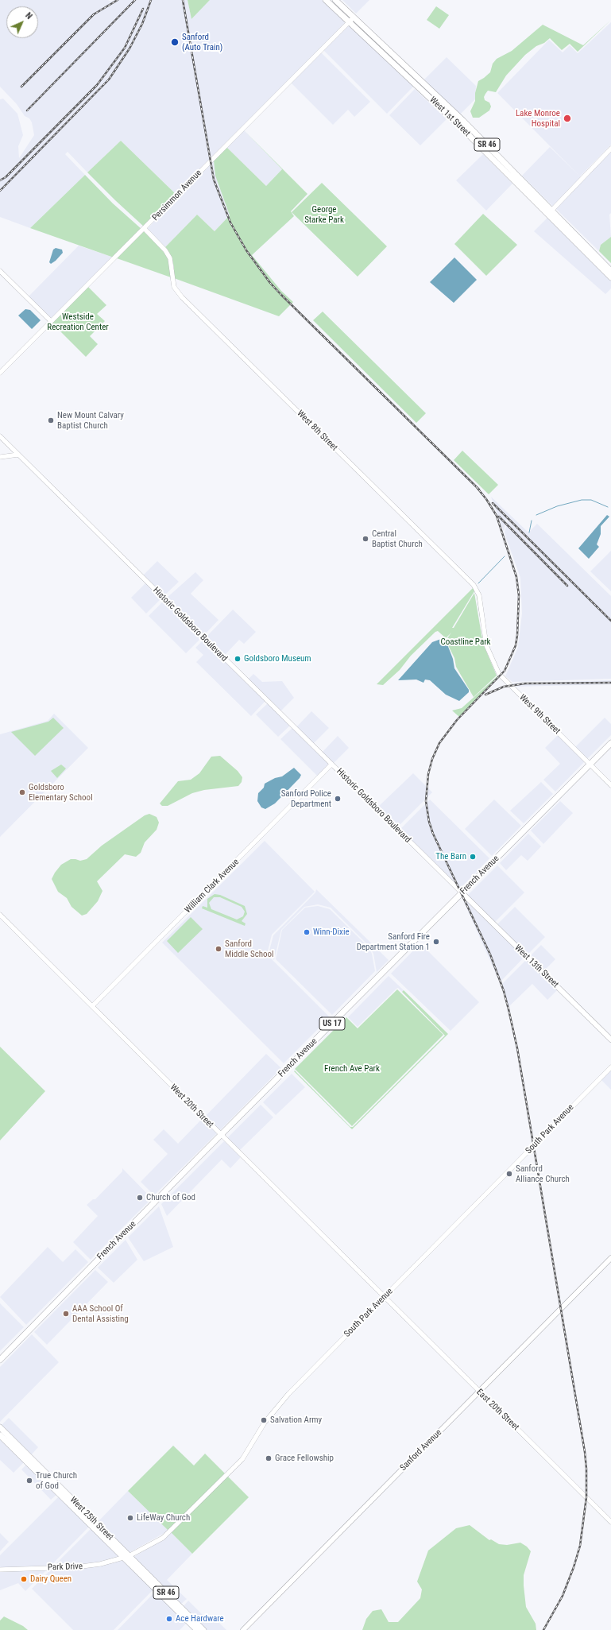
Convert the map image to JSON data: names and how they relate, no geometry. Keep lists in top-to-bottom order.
{
  "streets": {
    "main road": [
      "West 1st Street",
      "SR 46",
      "French Avenue",
      "West 13th Street",
      "US 17",
      "Sanford Avenue",
      "West 25th Street"
    ],
    "street": [
      "Persimmon Avenue",
      "West 8th Street",
      "Historic Goldsboro Boulevard",
      "West 9th Street",
      "William Clark Avenue",
      "West 20th Street",
      "South Park Avenue",
      "East 20th Street",
      "Park Drive"
    ]
  },
  "crossings": [
    ["West 1st Street", "Persimmon Avenue"],
    ["SR 46", "South Park Avenue"],
    ["SR 46", "West 25th Street"],
    ["SR 46", "Park Drive"],
    ["Persimmon Avenue", "West 8th Street"],
    ["West 8th Street", "West 9th Street"],
    ["Historic Goldsboro Boulevard", "French Avenue"],
    ["Historic Goldsboro Boulevard", "William Clark Avenue"],
    ["Historic Goldsboro Boulevard", "West 13th Street"],
    ["West 9th Street", "French Avenue"],
    ["French Avenue", "West 13th Street"],
    ["French Avenue", "West 20th Street"],
    ["William Clark Avenue", "West 20th Street"],
    ["West 20th Street", "South Park Avenue"],
    ["West 20th Street", "East 20th Street"],
    ["South Park Avenue", "East 20th Street"],
    ["South Park Avenue", "West 25th Street"],
    ["South Park Avenue", "Park Drive"],
    ["East 20th Street", "Sanford Avenue"],
    ["West 25th Street", "Park Drive"]
  ],
  "parks": [
    "George Starke Park",
    "Westside Recreation Center",
    "Coastline Park",
    "French Ave Park"
  ],
  "places": [
    "Sanford (Auto Train)",
    "Lake Monroe Hospital",
    "New Mount Calvary Baptist Church",
    "Central Baptist Church",
    "Goldsboro Museum",
    "Goldsboro Elementary School",
    "Sanford Police Department",
    "The Barn",
    "Winn-Dixie",
    "Sanford Fire Department Station 1",
    "Sanford Middle School",
    "Sanford Alliance Church",
    "Church of God",
    "AAA School Of Dental Assisting",
    "Salvation Army",
    "Grace Fellowship",
    "True Church of God",
    "LifeWay Church",
    "Dairy Queen",
    "Ace Hardware"
  ],
  "north": "top right"
}
